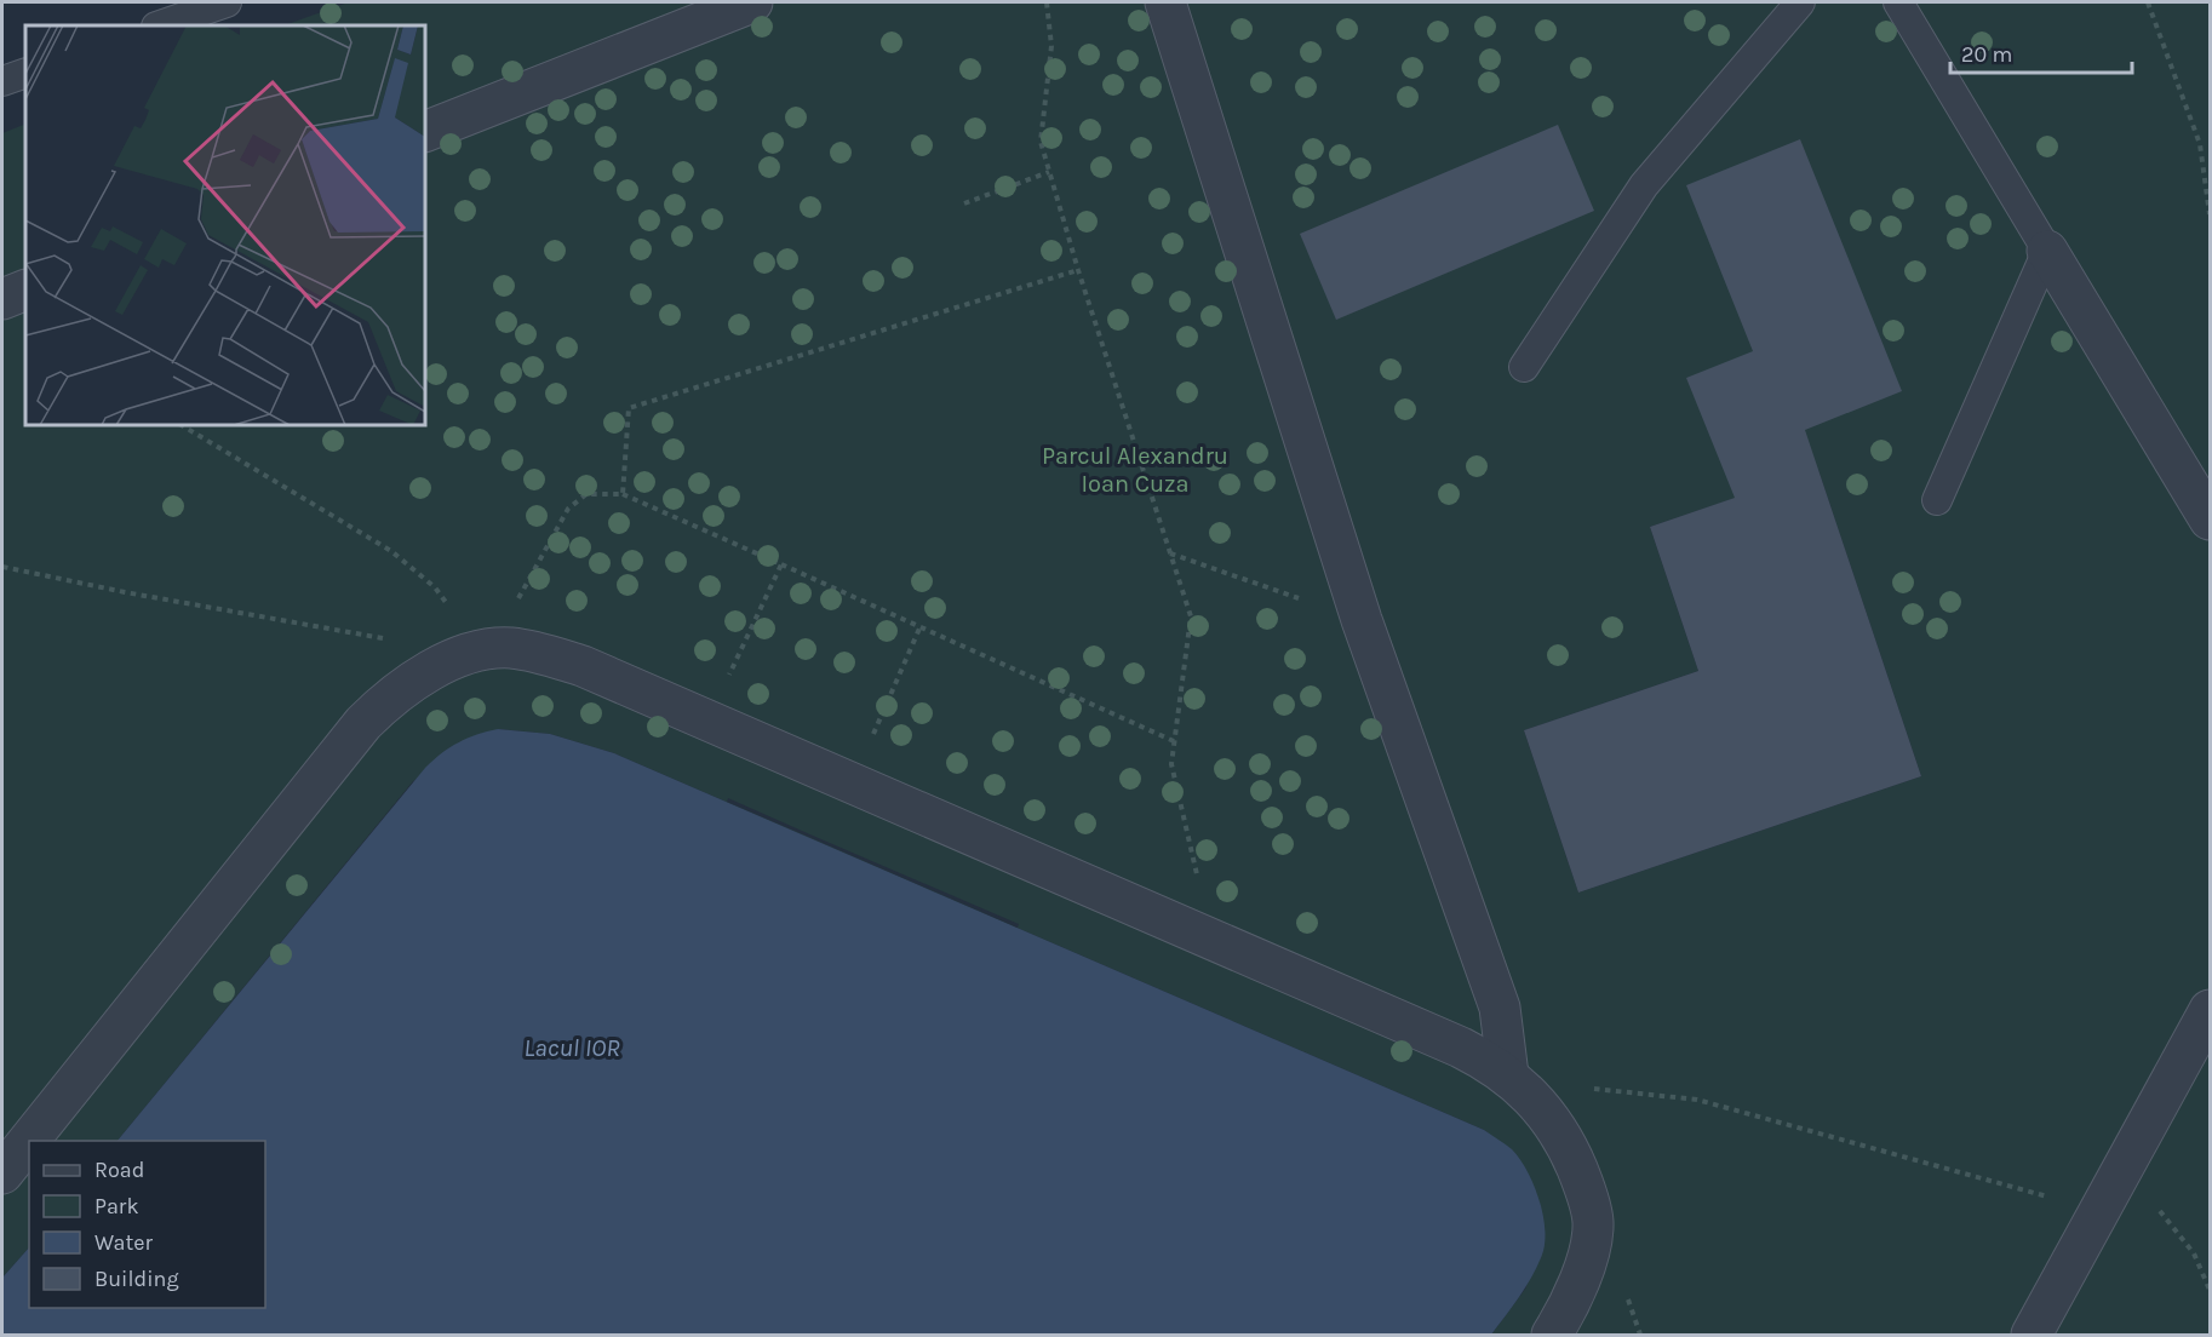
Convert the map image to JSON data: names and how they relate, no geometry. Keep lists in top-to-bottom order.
{
  "water": ["Lacul IOR"],
  "parks": ["Parcul Alexandru Ioan Cuza"],
  "legend": [
    "Road",
    "Park",
    "Water",
    "Building"
  ],
  "scale_bar": "20 m"
}
